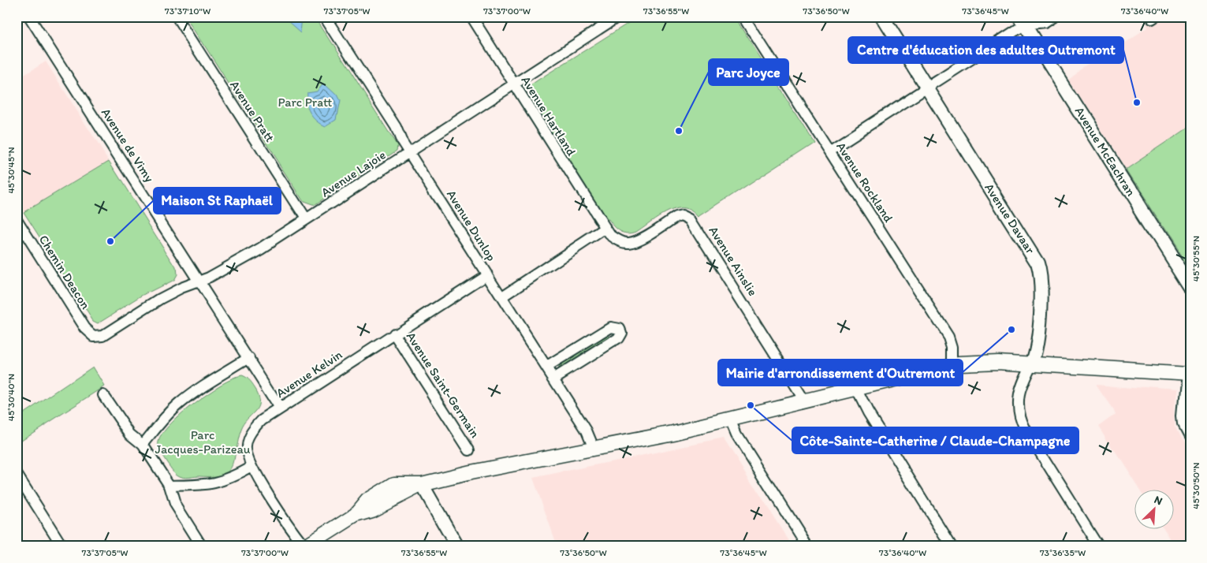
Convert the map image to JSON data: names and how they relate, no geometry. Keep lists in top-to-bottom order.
{
  "streets": {
    "street": [
      "Avenue Pratt",
      "Avenue Hartland",
      "Avenue de Vimy",
      "Avenue McEachran",
      "Avenue Lajoie",
      "Avenue Rockland",
      "Avenue Davaar",
      "Avenue Dunlop",
      "Avenue Ainslie",
      "Chemin Deacon",
      "Avenue Kelvin",
      "Avenue Saint-Germain"
    ]
  },
  "crossings": [
    ["Avenue Pratt", "Avenue Lajoie"],
    ["Avenue Hartland", "Avenue Lajoie"],
    ["Avenue Hartland", "Avenue Ainslie"],
    ["Avenue de Vimy", "Avenue Lajoie"],
    ["Avenue de Vimy", "Avenue Kelvin"],
    ["Avenue Lajoie", "Avenue Dunlop"],
    ["Avenue Lajoie", "Chemin Deacon"],
    ["Avenue Dunlop", "Avenue Kelvin"],
    ["Avenue Kelvin", "Avenue Saint-Germain"]
  ],
  "parks": ["Parc Pratt", "Parc Jacques-Parizeau"],
  "places": [
    "Centre d'éducation des adultes Outremont",
    "Parc Joyce",
    "Maison St Raphaël",
    "Mairie d'arrondissement d'Outremont",
    "Côte-Sainte-Catherine / Claude-Champagne"
  ],
  "north": "top right",
  "coordinates": [
    "73°37'10\"W",
    "73°37'05\"W",
    "73°37'00\"W",
    "73°36'55\"W",
    "73°36'50\"W",
    "73°36'45\"W",
    "73°36'40\"W",
    "45°30'45\"N",
    "45°30'55\"N",
    "45°30'40\"N",
    "45°30'50\"N",
    "73°36'35\"W"
  ]
}
